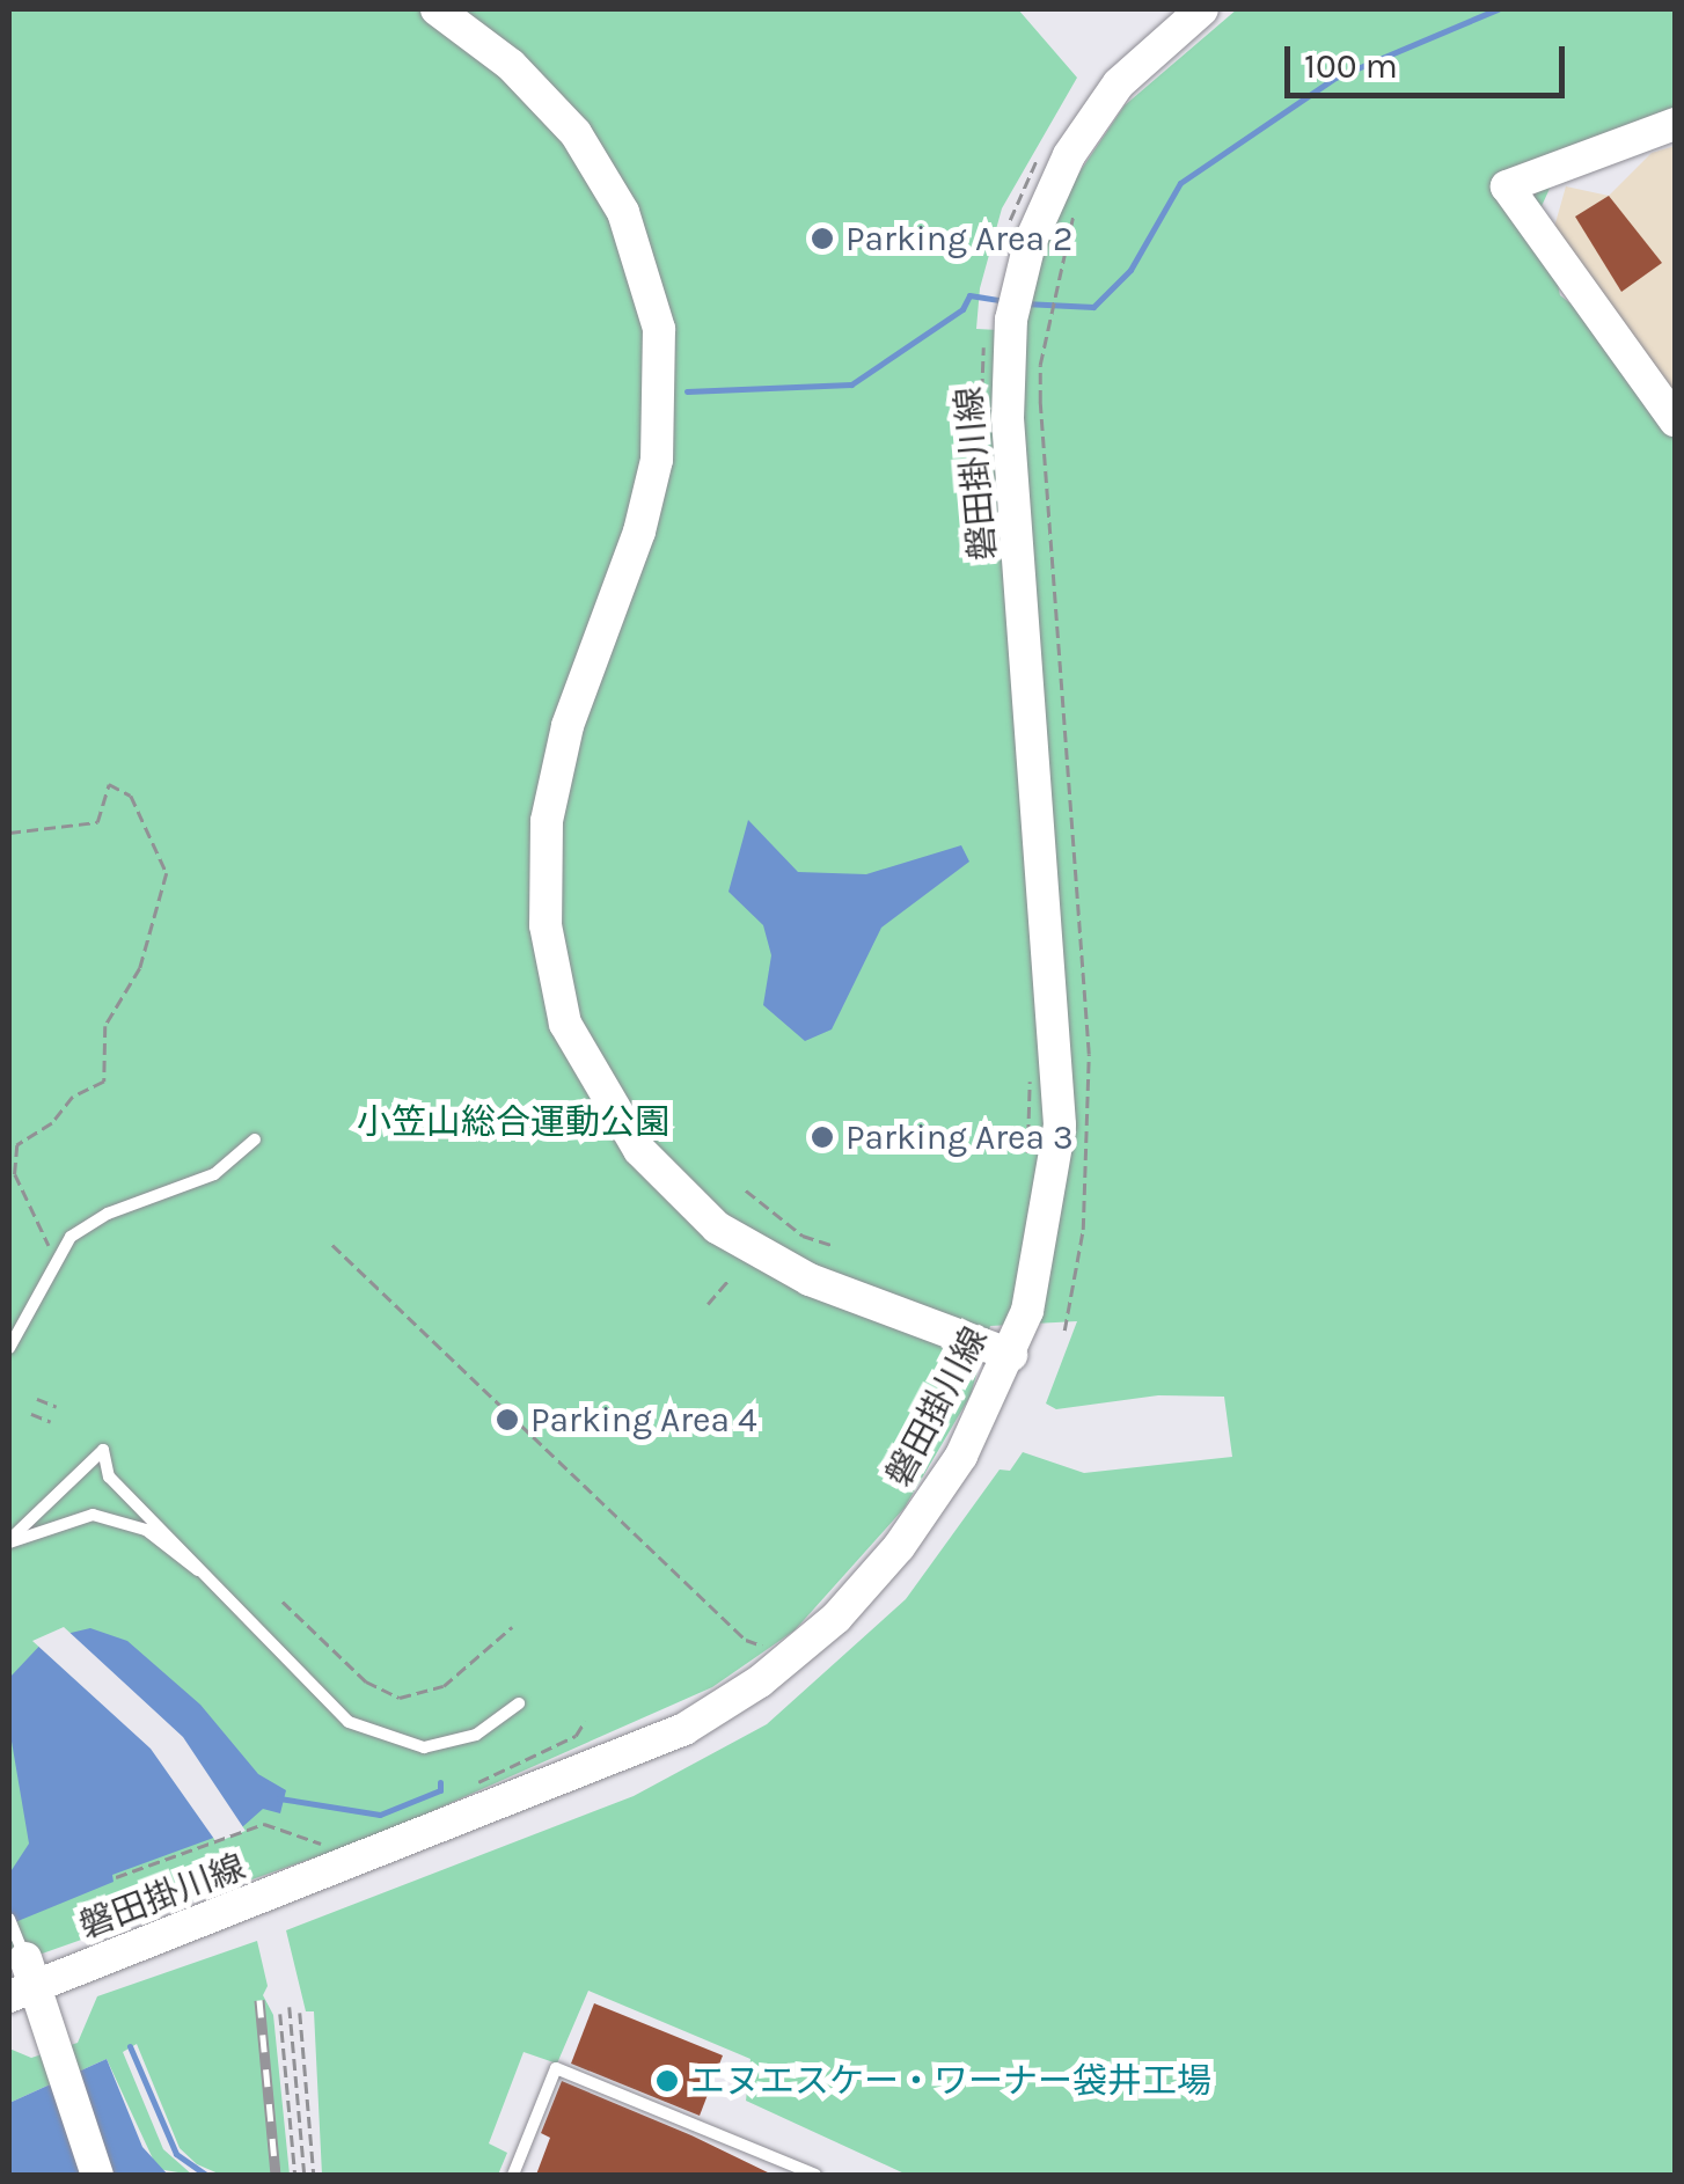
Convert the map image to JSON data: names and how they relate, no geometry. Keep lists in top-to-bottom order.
{
  "streets": {
    "main road": ["磐田掛川線"]
  },
  "parks": ["小笠山総合運動公園"],
  "places": [
    "Parking Area 2",
    "Parking Area 3",
    "Parking Area 4",
    "エヌエスケー・ワーナー袋井工場"
  ],
  "scale_bar": "100 m"
}
